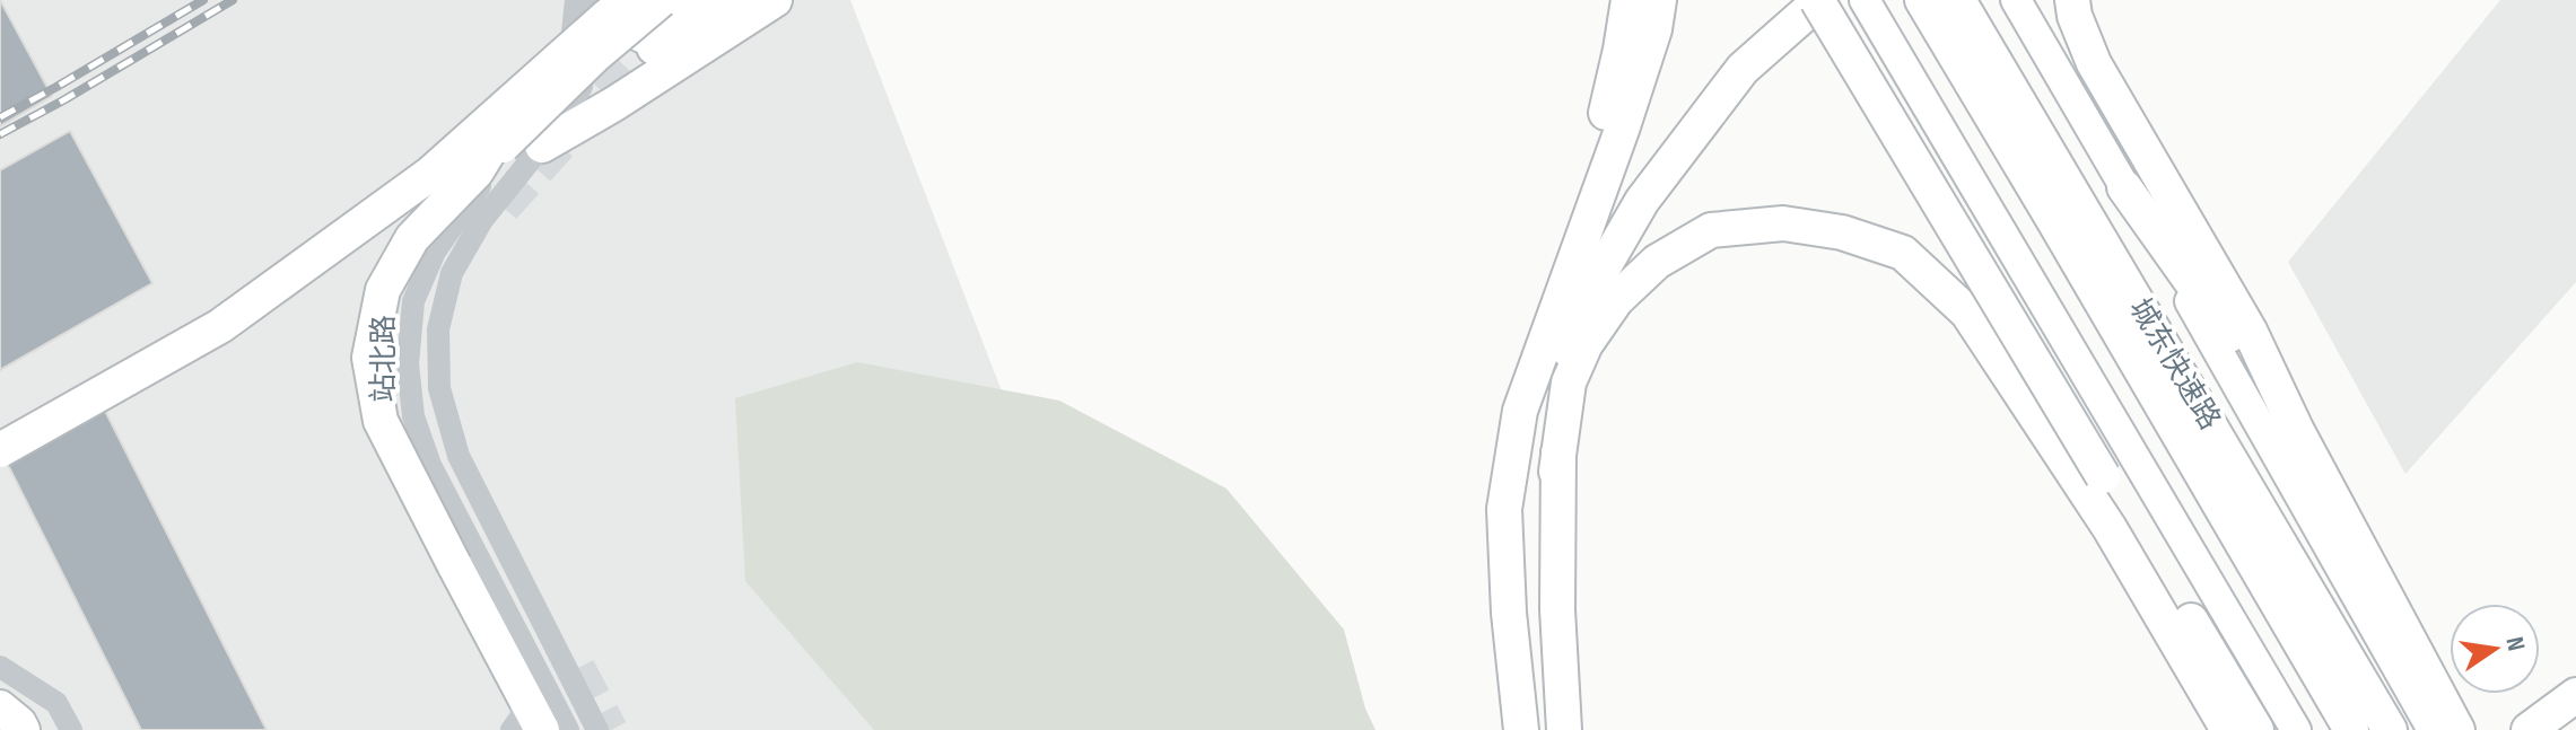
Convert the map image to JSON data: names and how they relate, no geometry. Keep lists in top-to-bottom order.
{
  "streets": {
    "highway": ["城东快速路"],
    "street": ["站北路"]
  },
  "north": "right"
}
